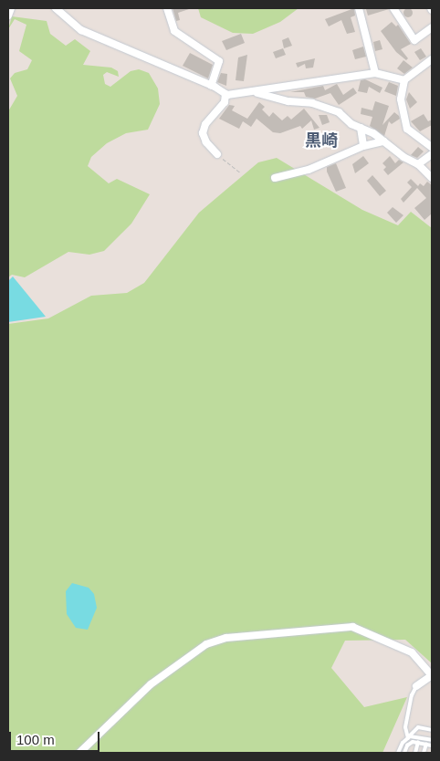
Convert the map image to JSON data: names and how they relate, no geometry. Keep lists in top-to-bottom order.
{
  "districts": ["黒崎"],
  "scale_bar": "100 m"
}
